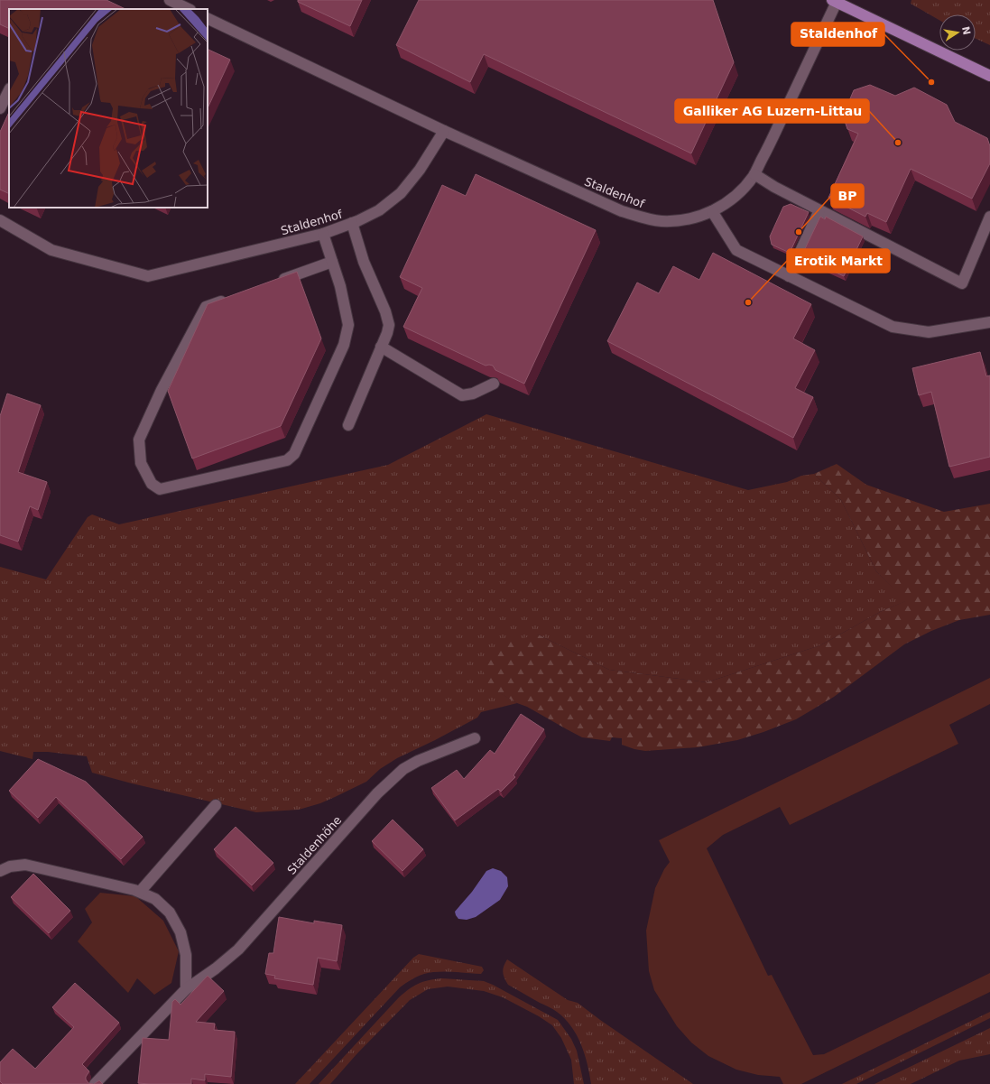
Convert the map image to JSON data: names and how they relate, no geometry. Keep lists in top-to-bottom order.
{
  "streets": {
    "street": ["Staldenhof", "Staldenhöhe"]
  },
  "places": [
    "Staldenhof",
    "Galliker AG Luzern-Littau",
    "BP",
    "Erotik Markt"
  ],
  "north": "right"
}
